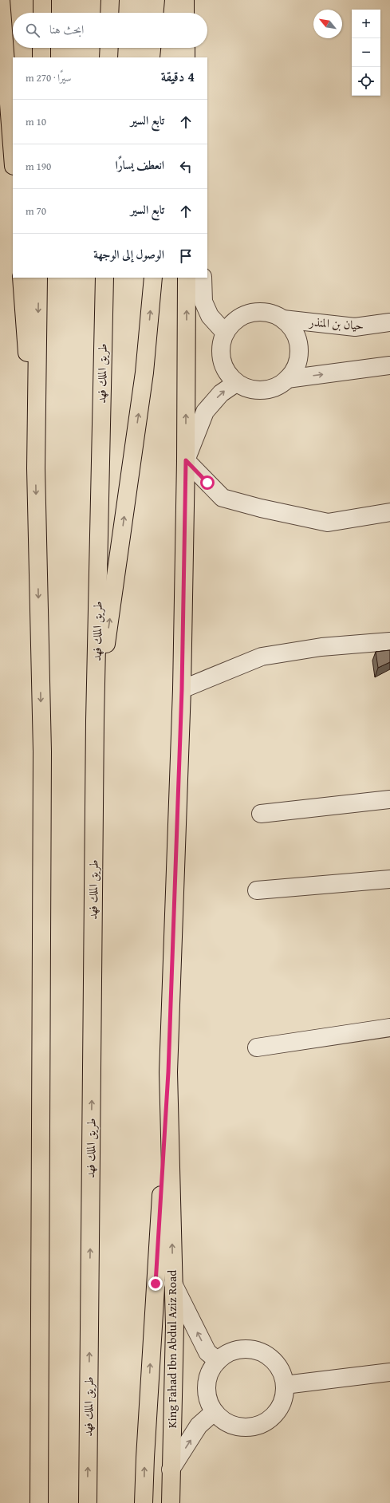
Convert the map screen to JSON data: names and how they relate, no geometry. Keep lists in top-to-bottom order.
{
  "streets": {
    "main road": ["طريق الملك فهد", "King Fahad Ibn Abdul Aziz Road"],
    "street": ["حيان بن المنذر"]
  },
  "north": "top left",
  "page": {
    "map_buttons": ["+", "−"],
    "search": "ابحث هنا",
    "heading": ["4 دقيقة", "سيرًا · 270 m"],
    "list": [
      ["تابع السير", "10 m"],
      ["انعطف يسارًا", "190 m"],
      ["تابع السير", "70 m"],
      "الوصول إلى الوجهة"
    ]
  }
}
